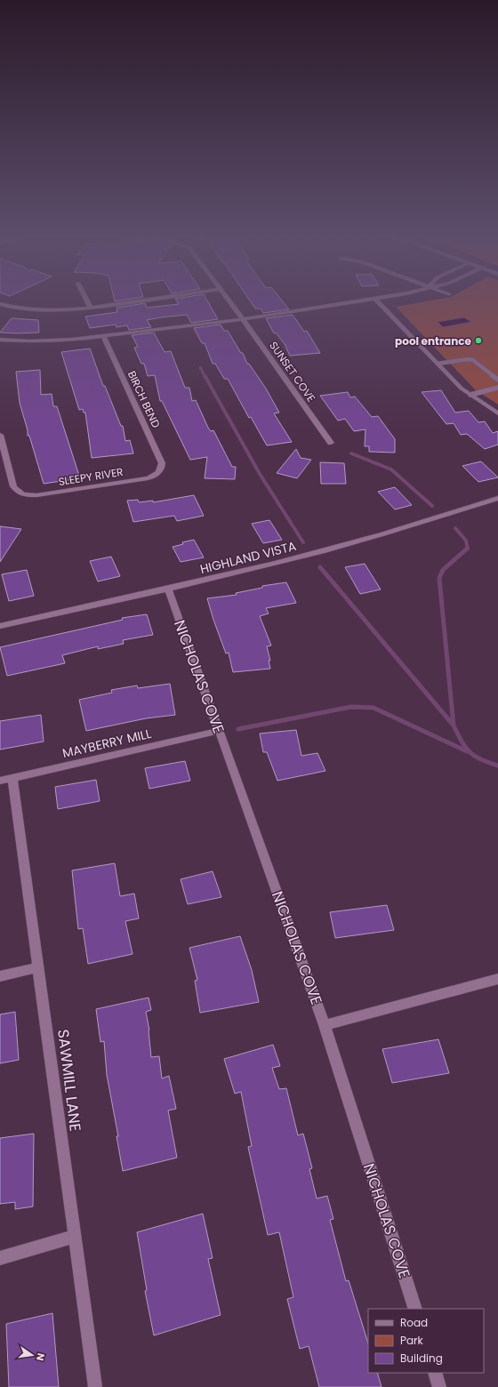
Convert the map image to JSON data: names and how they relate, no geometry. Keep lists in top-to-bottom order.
{
  "streets": {
    "street": [
      "SUNSET COVE",
      "BIRCH BEND",
      "SLEEPY RIVER",
      "HIGHLAND VISTA",
      "NICHOLAS COVE",
      "MAYBERRY MILL",
      "SAWMILL LANE"
    ]
  },
  "crossings": [
    ["BIRCH BEND", "SLEEPY RIVER"],
    ["HIGHLAND VISTA", "NICHOLAS COVE"],
    ["NICHOLAS COVE", "MAYBERRY MILL"],
    ["MAYBERRY MILL", "SAWMILL LANE"]
  ],
  "places": ["pool entrance"],
  "legend": ["Road", "Park", "Building"],
  "north": "right"
}
